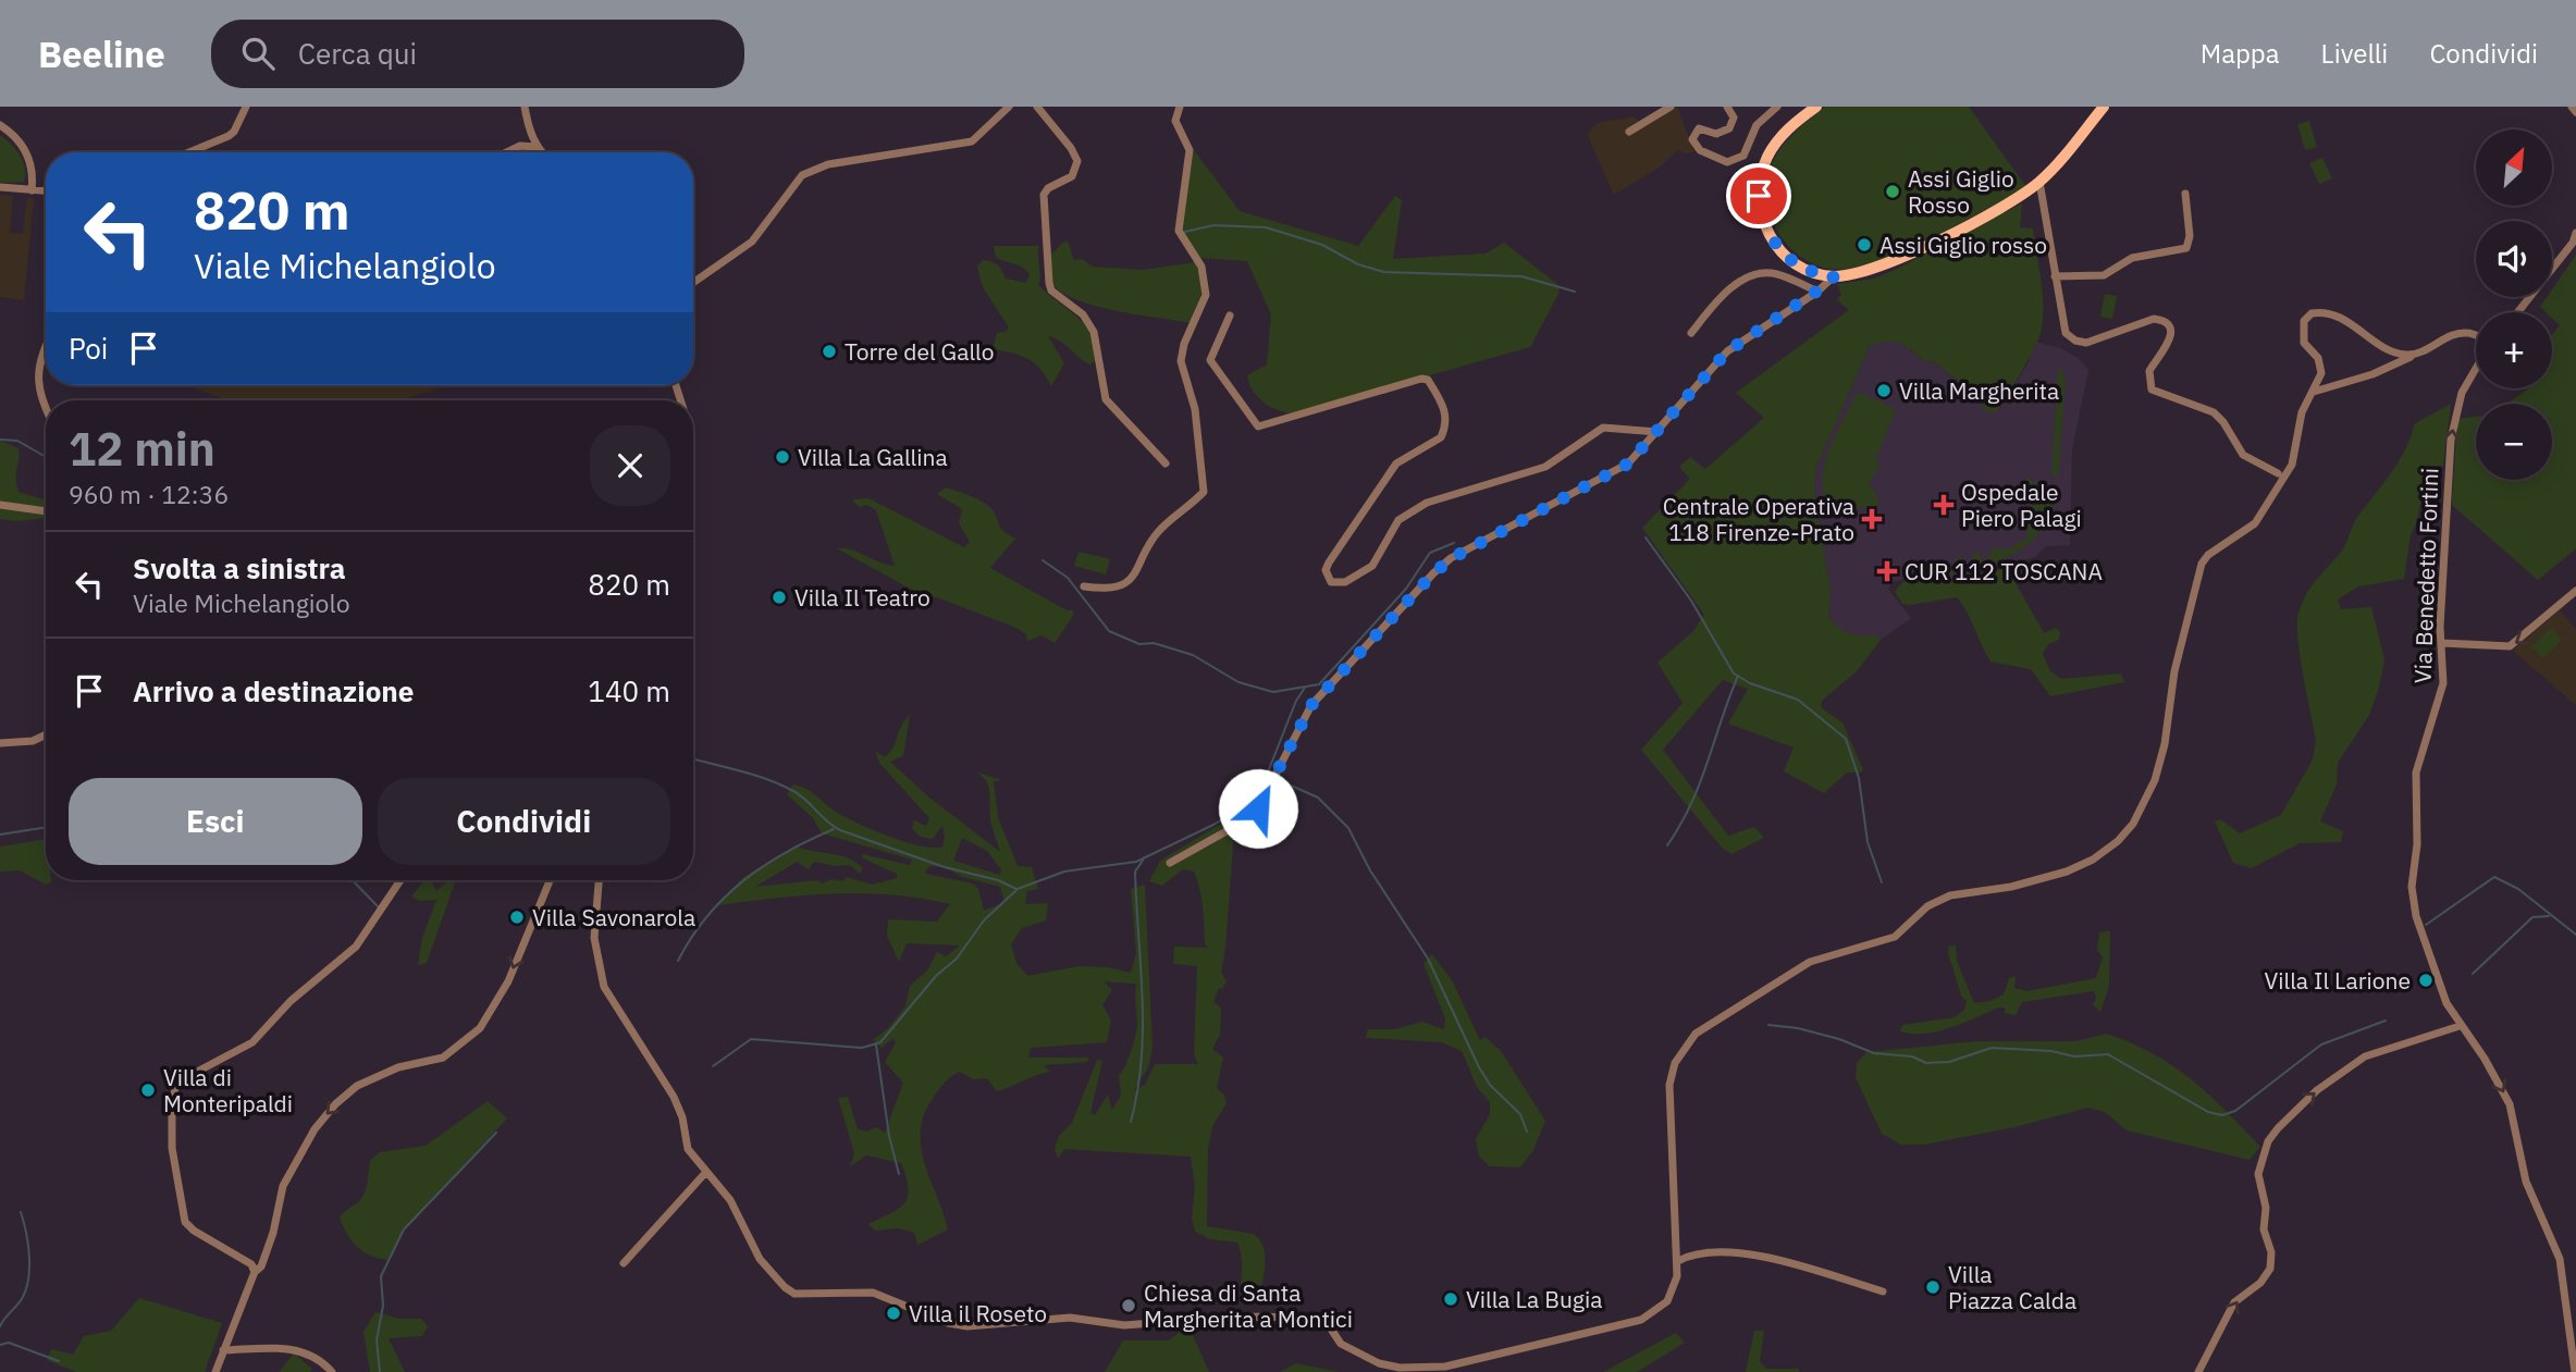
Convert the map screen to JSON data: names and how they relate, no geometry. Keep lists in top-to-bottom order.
{
  "streets": {
    "street": ["Via Benedetto Fortini"]
  },
  "places": {
    "other": [
      "Assi Giglio Rosso",
      "Assi Giglio rosso",
      "Torre del Gallo",
      "Villa Margherita",
      "Villa La Gallina",
      "Villa Il Teatro",
      "Villa Savonarola",
      "Villa Il Larione",
      "Villa di Monteripaldi",
      "Villa Piazza Calda",
      "Villa La Bugia",
      "Chiesa di Santa Margherita a Montici",
      "Villa il Roseto"
    ],
    "health": ["Ospedale Piero Palagi", "Centrale Operativa 118 Firenze-Prato", "CUR 112 TOSCANA"]
  },
  "north": "top right",
  "page": {
    "header": "Beeline",
    "search": "Cerca qui",
    "nav": ["Mappa", "Livelli", "Condividi"],
    "map_buttons": ["+", "−"],
    "turn": ["820 m", "Viale Michelangiolo"],
    "then": "Poi",
    "heading": ["12 min", "960 m · 12:36"],
    "list": [
      {
        "name": "Svolta a sinistra",
        "note": "Viale Michelangiolo",
        "value": "820 m"
      },
      {
        "name": "Arrivo a destinazione",
        "value": "140 m"
      }
    ],
    "buttons": ["Esci", "Condividi"]
  }
}
